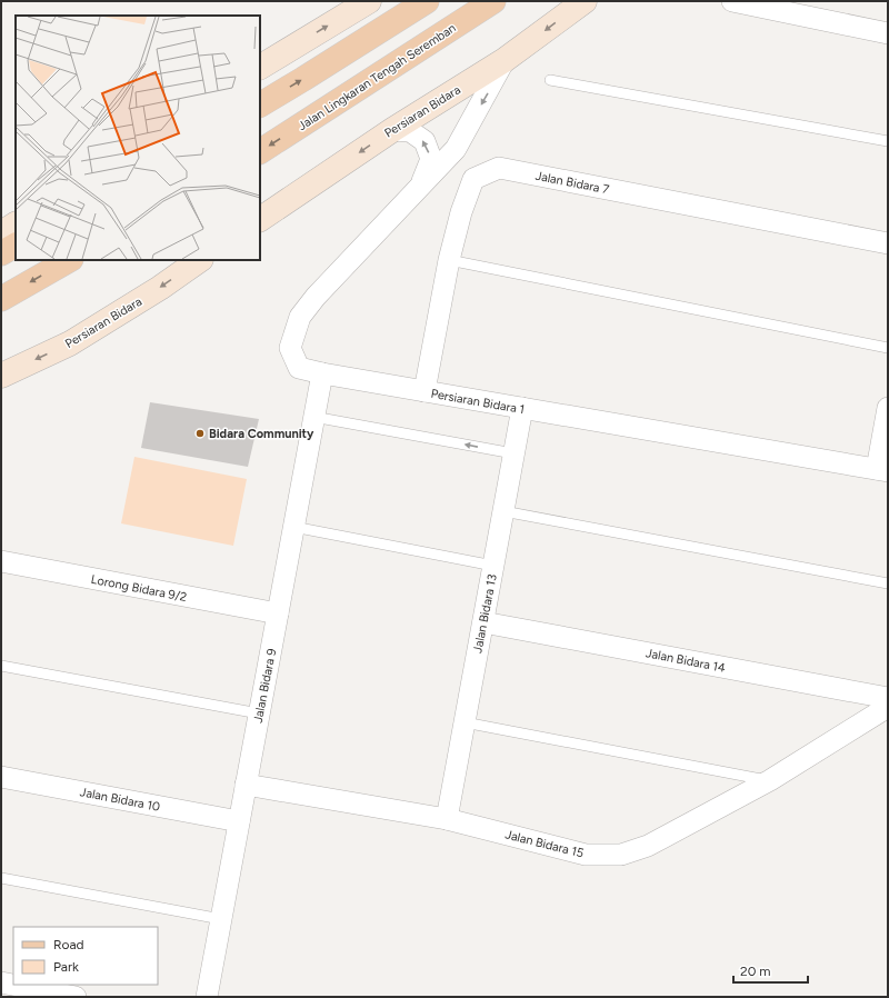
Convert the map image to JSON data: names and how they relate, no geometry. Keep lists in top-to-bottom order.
{
  "streets": {
    "main road": ["Jalan Lingkaran Tengah Seremban", "Persiaran Bidara"],
    "street": [
      "Jalan Bidara 7",
      "Persiaran Bidara 1",
      "Lorong Bidara 9/2",
      "Jalan Bidara 13",
      "Jalan Bidara 14",
      "Jalan Bidara 9",
      "Jalan Bidara 10",
      "Jalan Bidara 15"
    ]
  },
  "crossings": [
    ["Persiaran Bidara", "Persiaran Bidara 1"],
    ["Jalan Bidara 7", "Persiaran Bidara 1"],
    ["Persiaran Bidara 1", "Jalan Bidara 13"],
    ["Persiaran Bidara 1", "Jalan Bidara 9"],
    ["Lorong Bidara 9/2", "Jalan Bidara 9"],
    ["Jalan Bidara 13", "Jalan Bidara 14"],
    ["Jalan Bidara 13", "Jalan Bidara 15"],
    ["Jalan Bidara 9", "Jalan Bidara 10"],
    ["Jalan Bidara 9", "Jalan Bidara 15"]
  ],
  "places": ["Bidara Community"],
  "legend": ["Road", "Park"],
  "scale_bar": "20 m"
}
